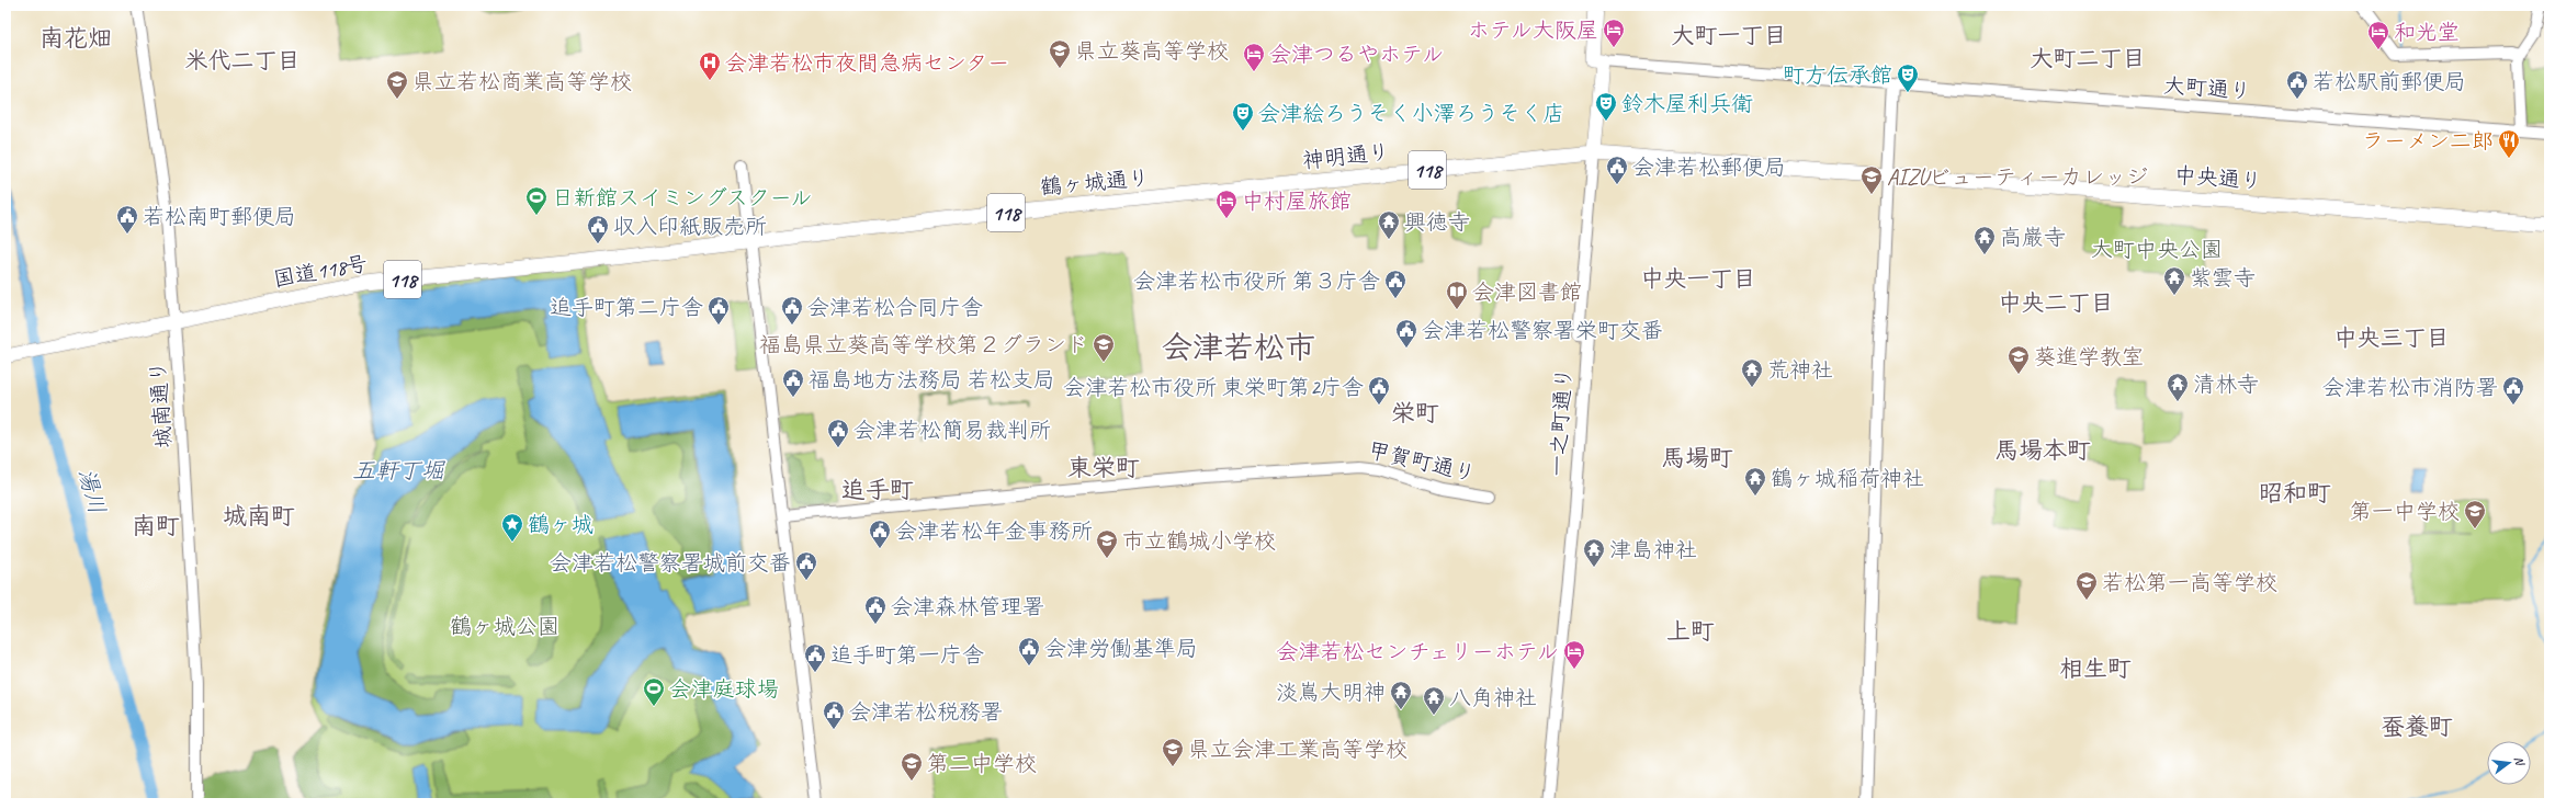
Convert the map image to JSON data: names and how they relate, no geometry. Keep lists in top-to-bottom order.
{
  "streets": {
    "highway": [
      "神明通り",
      "118",
      "中央通り",
      "鶴ヶ城通り",
      "国道118号",
      "一之町通り"
    ],
    "street": ["大町通り", "城南通り", "甲賀町通り"]
  },
  "crossings": [
    ["大町通り", "一之町通り"],
    ["神明通り", "中央通り"],
    ["神明通り", "鶴ヶ城通り"],
    ["神明通り", "一之町通り"],
    ["中央通り", "一之町通り"],
    ["鶴ヶ城通り", "国道118号"],
    ["国道118号", "城南通り"]
  ],
  "districts": [
    "大町一丁目",
    "南花畑",
    "大町二丁目",
    "米代二丁目",
    "中央一丁目",
    "中央二丁目",
    "中央三丁目",
    "会津若松市",
    "栄町",
    "馬場本町",
    "馬場町",
    "東栄町",
    "追手町",
    "昭和町",
    "城南町",
    "南町",
    "上町",
    "相生町",
    "蚕養町"
  ],
  "water": ["五軒丁堀", "湯川"],
  "parks": ["大町中央公園", "鶴ヶ城公園"],
  "places": {
    "hotel": [
      "ホテル大阪屋",
      "和光堂",
      "会津つるやホテル",
      "中村屋旅館",
      "会津若松センチェリーホテル"
    ],
    "school or university": [
      "県立葵高等学校",
      "県立若松商業高等学校",
      "AIZUビューティーカレッジ",
      "福島県立葵高等学校第２グランド",
      "葵進学教室",
      "第一中学校",
      "市立鶴城小学校",
      "若松第一高等学校",
      "県立会津工業高等学校",
      "第二中学校"
    ],
    "hospital": ["会津若松市夜間急病センター"],
    "theatre": ["町方伝承館", "鈴木屋利兵衛", "会津絵ろうそく小澤ろうそく店"],
    "public building": [
      "若松駅前郵便局",
      "会津若松郵便局",
      "若松南町郵便局",
      "収入印紙販売所",
      "会津若松市役所 第３庁舎",
      "追手町第二庁舎",
      "会津若松合同庁舎",
      "会津若松警察署栄町交番",
      "福島地方法務局 若松支局",
      "会津若松市役所 東栄町第2庁舎",
      "会津若松市消防署",
      "会津若松簡易裁判所",
      "会津若松年金事務所",
      "会津若松警察署城前交番",
      "会津森林管理署",
      "会津労働基準局",
      "追手町第一庁舎",
      "会津若松税務署"
    ],
    "restaurant": ["ラーメン二郎"],
    "sports": ["日新館スイミングスクール", "会津庭球場"],
    "temple": [
      "興徳寺",
      "高巌寺",
      "紫雲寺",
      "荒神社",
      "清林寺",
      "鶴ヶ城稲荷神社",
      "津島神社",
      "淡嶌大明神",
      "八角神社"
    ],
    "library": ["会津図書館"],
    "place": ["鶴ヶ城"]
  },
  "north": "right"
}
